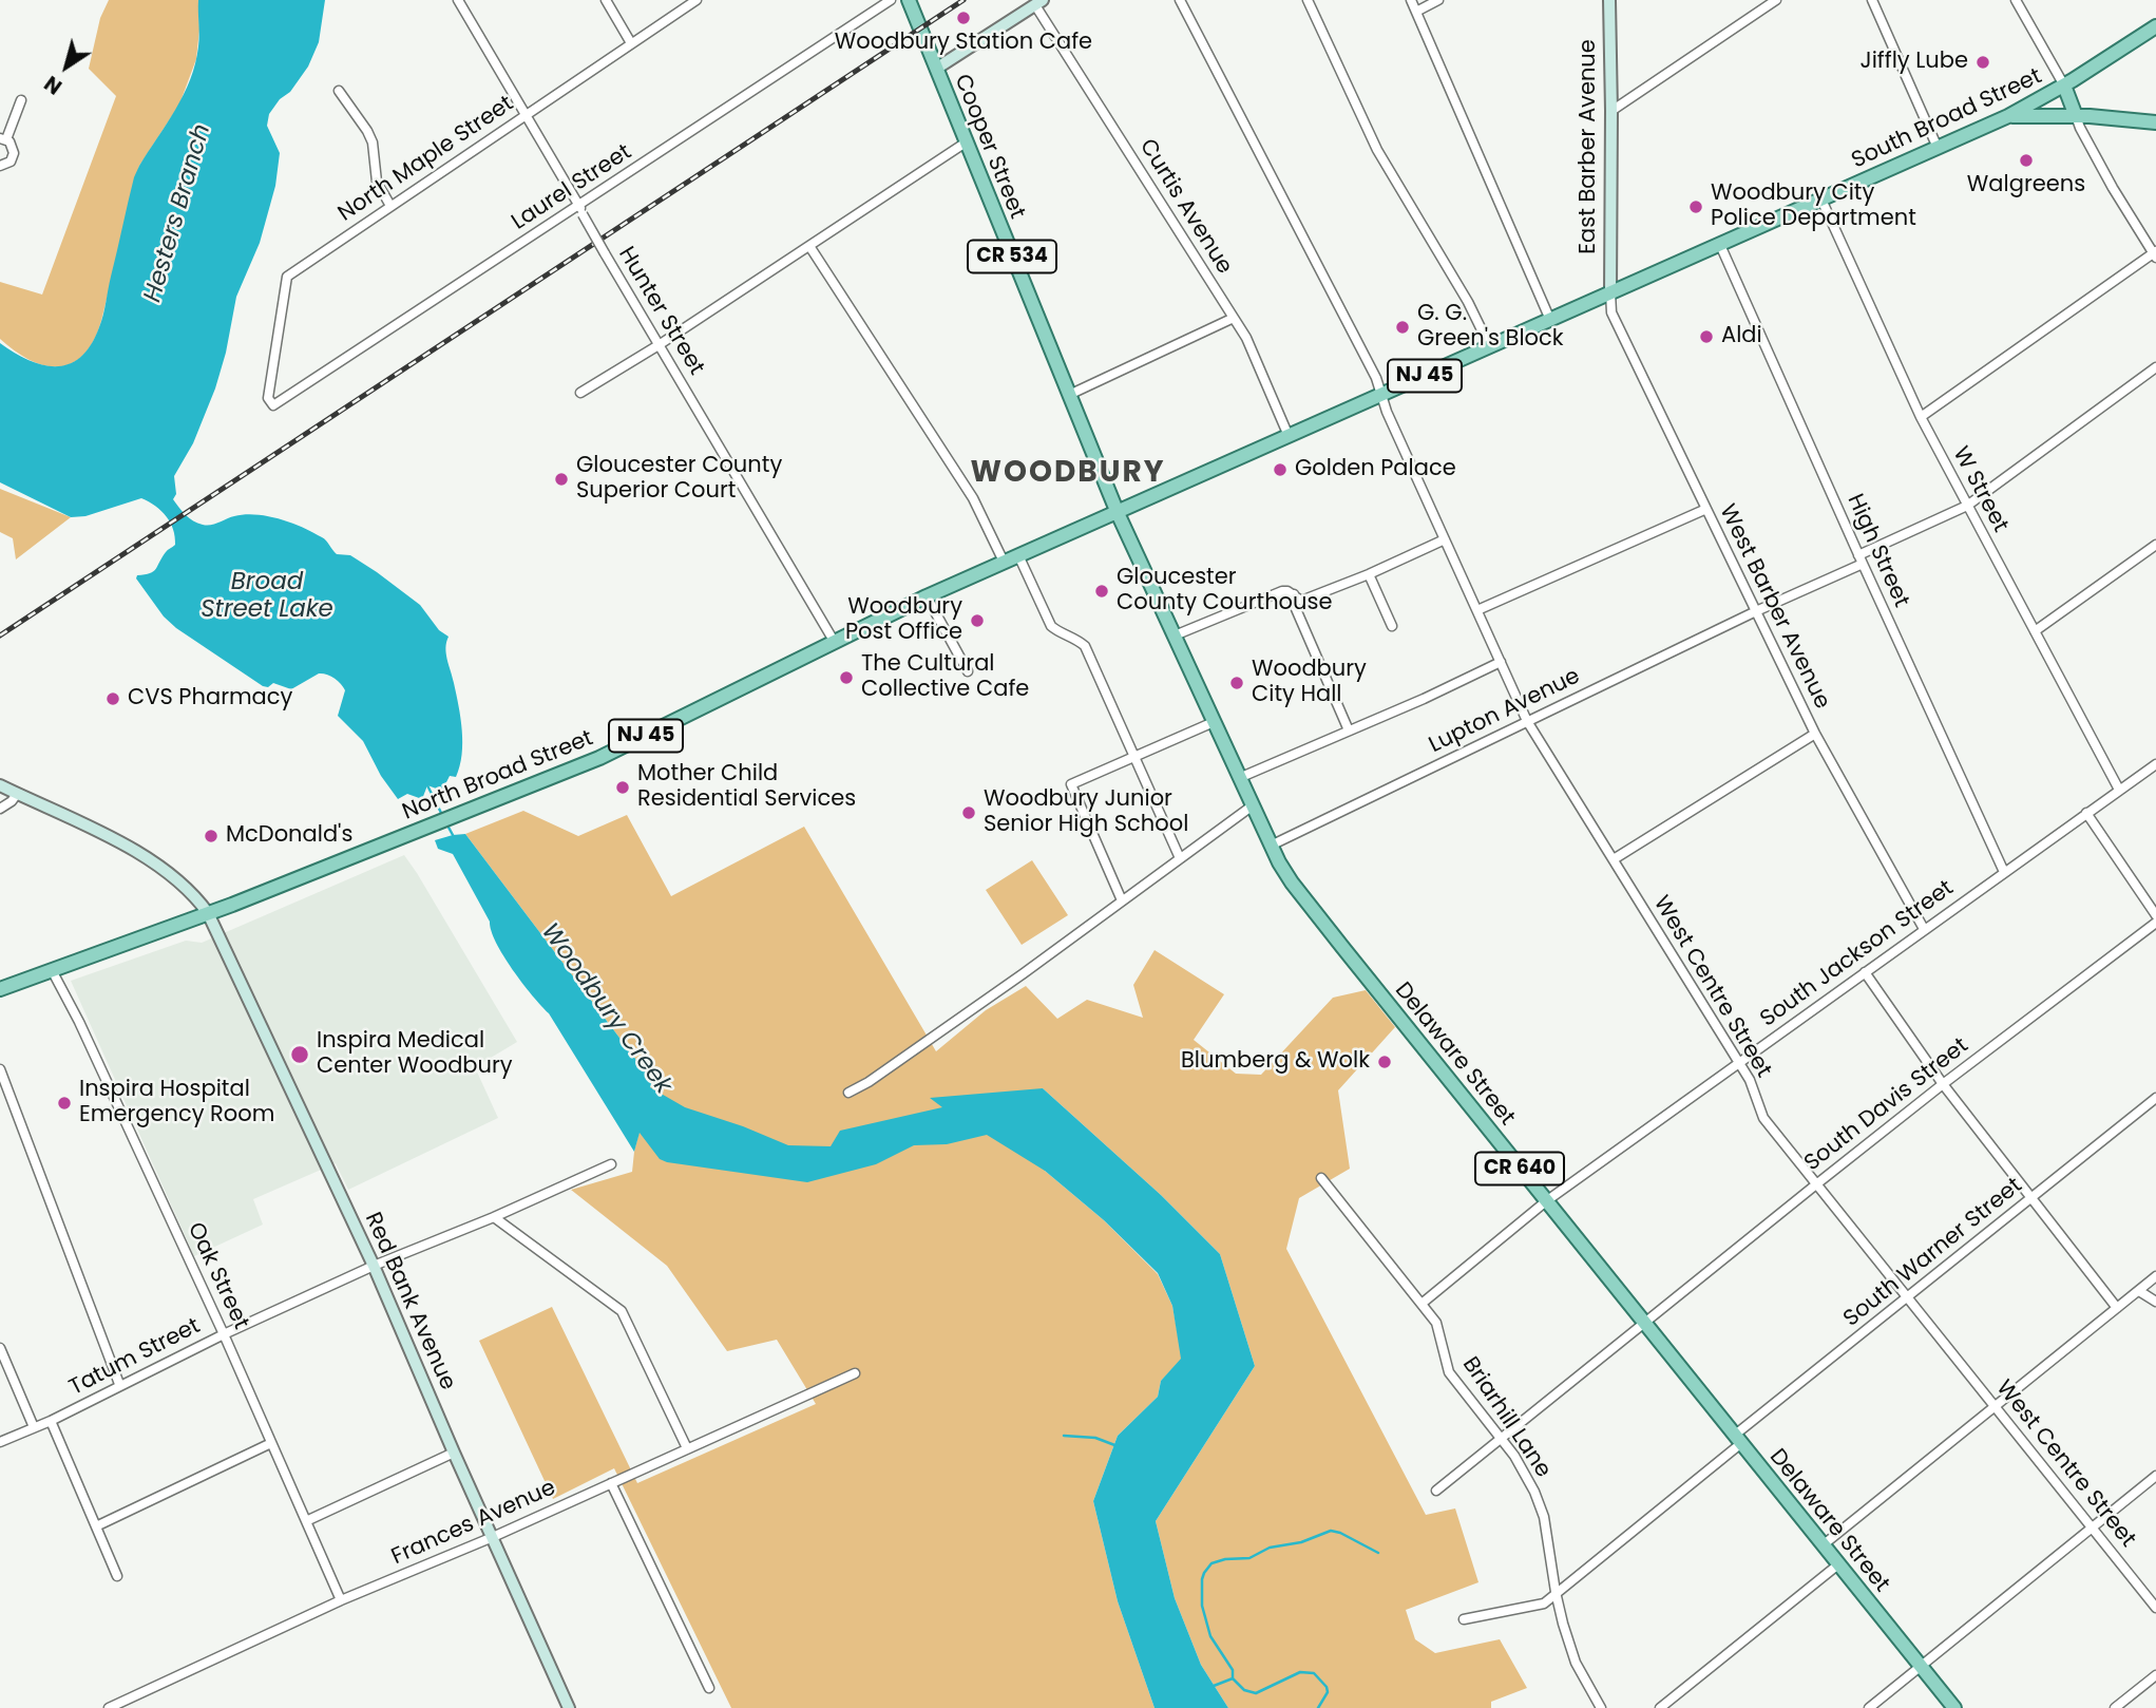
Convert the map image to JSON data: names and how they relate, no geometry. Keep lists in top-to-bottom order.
{
  "streets": {
    "main road": [
      "South Broad Street",
      "Cooper Street",
      "CR 534",
      "NJ 45",
      "North Broad Street",
      "Delaware Street",
      "CR 640"
    ],
    "street": [
      "East Barber Avenue",
      "North Maple Street",
      "Laurel Street",
      "Curtis Avenue",
      "Hunter Street",
      "W Street",
      "High Street",
      "West Barber Avenue",
      "Lupton Avenue",
      "South Jackson Street",
      "West Centre Street",
      "South Davis Street",
      "South Warner Street",
      "Oak Street",
      "Red Bank Avenue",
      "Tatum Street",
      "Briarhill Lane",
      "Frances Avenue"
    ]
  },
  "crossings": [
    ["South Broad Street", "Cooper Street"],
    ["South Broad Street", "East Barber Avenue"],
    ["South Broad Street", "Curtis Avenue"],
    ["South Broad Street", "NJ 45"],
    ["South Broad Street", "W Street"],
    ["South Broad Street", "High Street"],
    ["South Broad Street", "West Barber Avenue"],
    ["South Broad Street", "North Broad Street"],
    ["South Broad Street", "West Centre Street"],
    ["South Broad Street", "Delaware Street"],
    ["Cooper Street", "North Broad Street"],
    ["Cooper Street", "Delaware Street"],
    ["East Barber Avenue", "West Barber Avenue"],
    ["North Maple Street", "Laurel Street"],
    ["North Maple Street", "Hunter Street"],
    ["Laurel Street", "Hunter Street"],
    ["Hunter Street", "North Broad Street"],
    ["W Street", "South Jackson Street"],
    ["High Street", "Lupton Avenue"],
    ["High Street", "South Jackson Street"],
    ["West Barber Avenue", "Lupton Avenue"],
    ["West Barber Avenue", "South Jackson Street"],
    ["Lupton Avenue", "West Centre Street"],
    ["Lupton Avenue", "Delaware Street"],
    ["North Broad Street", "Delaware Street"],
    ["North Broad Street", "Oak Street"],
    ["North Broad Street", "Red Bank Avenue"],
    ["South Jackson Street", "West Centre Street"],
    ["South Jackson Street", "Delaware Street"],
    ["South Jackson Street", "Briarhill Lane"],
    ["West Centre Street", "South Davis Street"],
    ["West Centre Street", "South Warner Street"],
    ["Delaware Street", "South Davis Street"],
    ["Delaware Street", "South Warner Street"],
    ["South Davis Street", "Briarhill Lane"],
    ["South Warner Street", "Briarhill Lane"],
    ["Oak Street", "Tatum Street"],
    ["Oak Street", "Frances Avenue"],
    ["Red Bank Avenue", "Tatum Street"],
    ["Red Bank Avenue", "Frances Avenue"]
  ],
  "districts": ["WOODBURY"],
  "water": ["Hesters Branch", "Broad Street Lake", "Woodbury Creek"],
  "places": [
    "Woodbury Station Cafe",
    "Jiffly Lube",
    "Walgreens",
    "Woodbury City Police Department",
    "G. G. Green's Block",
    "Aldi",
    "Golden Palace",
    "Gloucester County Superior Court",
    "Gloucester County Courthouse",
    "Woodbury Post Office",
    "The Cultural Collective Cafe",
    "Woodbury City Hall",
    "CVS Pharmacy",
    "Mother Child Residential Services",
    "Woodbury Junior Senior High School",
    "McDonald's",
    "Inspira Medical Center Woodbury",
    "Blumberg & Wolk",
    "Inspira Hospital Emergency Room"
  ],
  "north": "bottom left"
}
